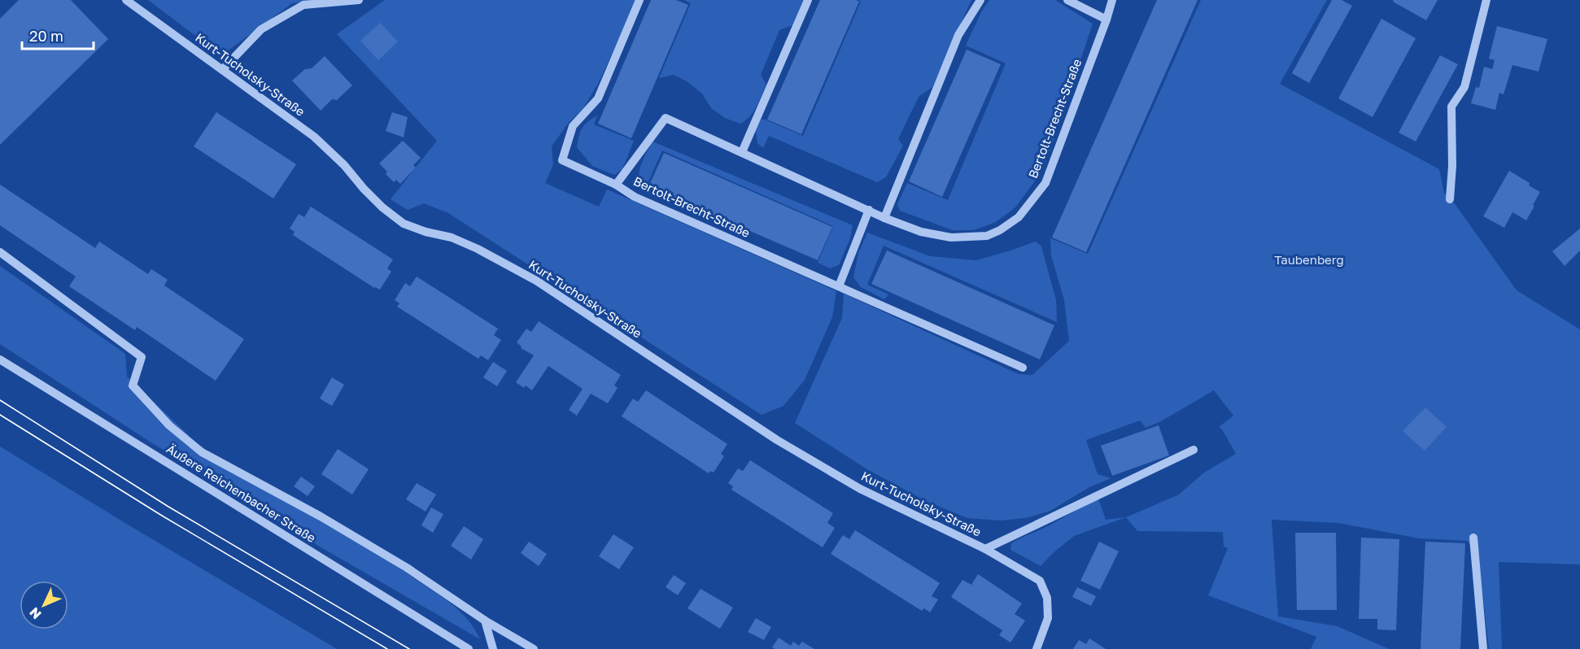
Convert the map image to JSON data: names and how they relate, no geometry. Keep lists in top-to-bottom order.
{
  "streets": {
    "street": ["Kurt-Tucholsky-Straße", "Bertolt-Brecht-Straße", "Äußere Reichenbacher Straße"]
  },
  "parks": ["Taubenberg"],
  "scale_bar": "20 m",
  "north": "bottom left"
}
